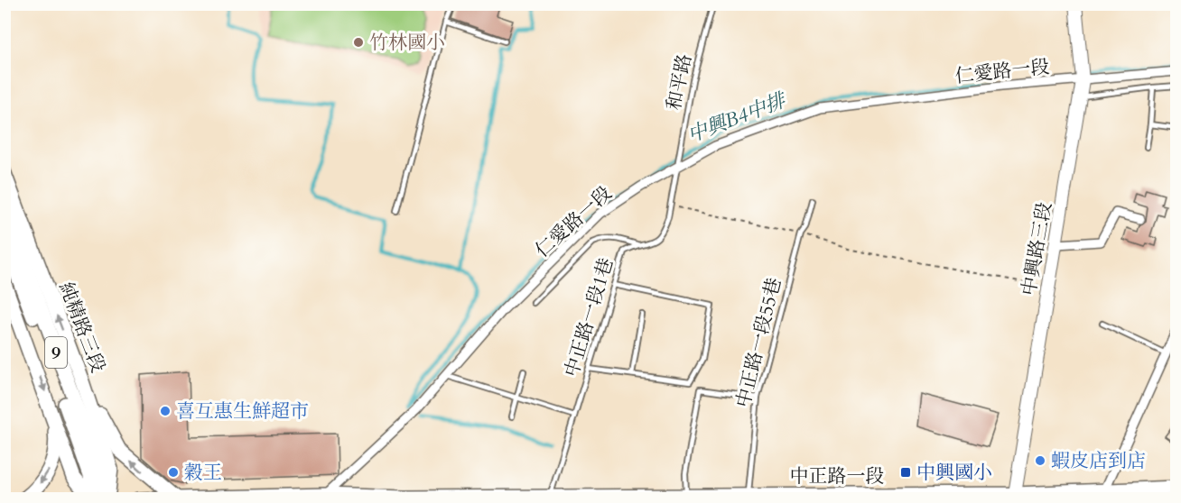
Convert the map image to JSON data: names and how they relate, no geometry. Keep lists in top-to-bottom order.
{
  "streets": {
    "main road": ["純精路三段", "9", "中正路一段"],
    "street": ["仁愛路一段", "中興路三段"],
    "lane": ["和平路", "中正路一段1巷", "中正路一段55巷"]
  },
  "crossings": [
    ["仁愛路一段", "和平路"],
    ["仁愛路一段", "中興路三段"],
    ["仁愛路一段", "中正路一段1巷"],
    ["仁愛路一段", "中正路一段"],
    ["和平路", "中正路一段1巷"],
    ["中興路三段", "中正路一段"],
    ["中正路一段1巷", "中正路一段"],
    ["中正路一段55巷", "中正路一段"]
  ],
  "water": ["中興B4中排"],
  "places": {
    "other": [
      "竹林國小",
      "喜互惠生鮮超市",
      "蝦皮店到店",
      "穀王"
    ],
    "transit": ["中興國小"]
  }
}
